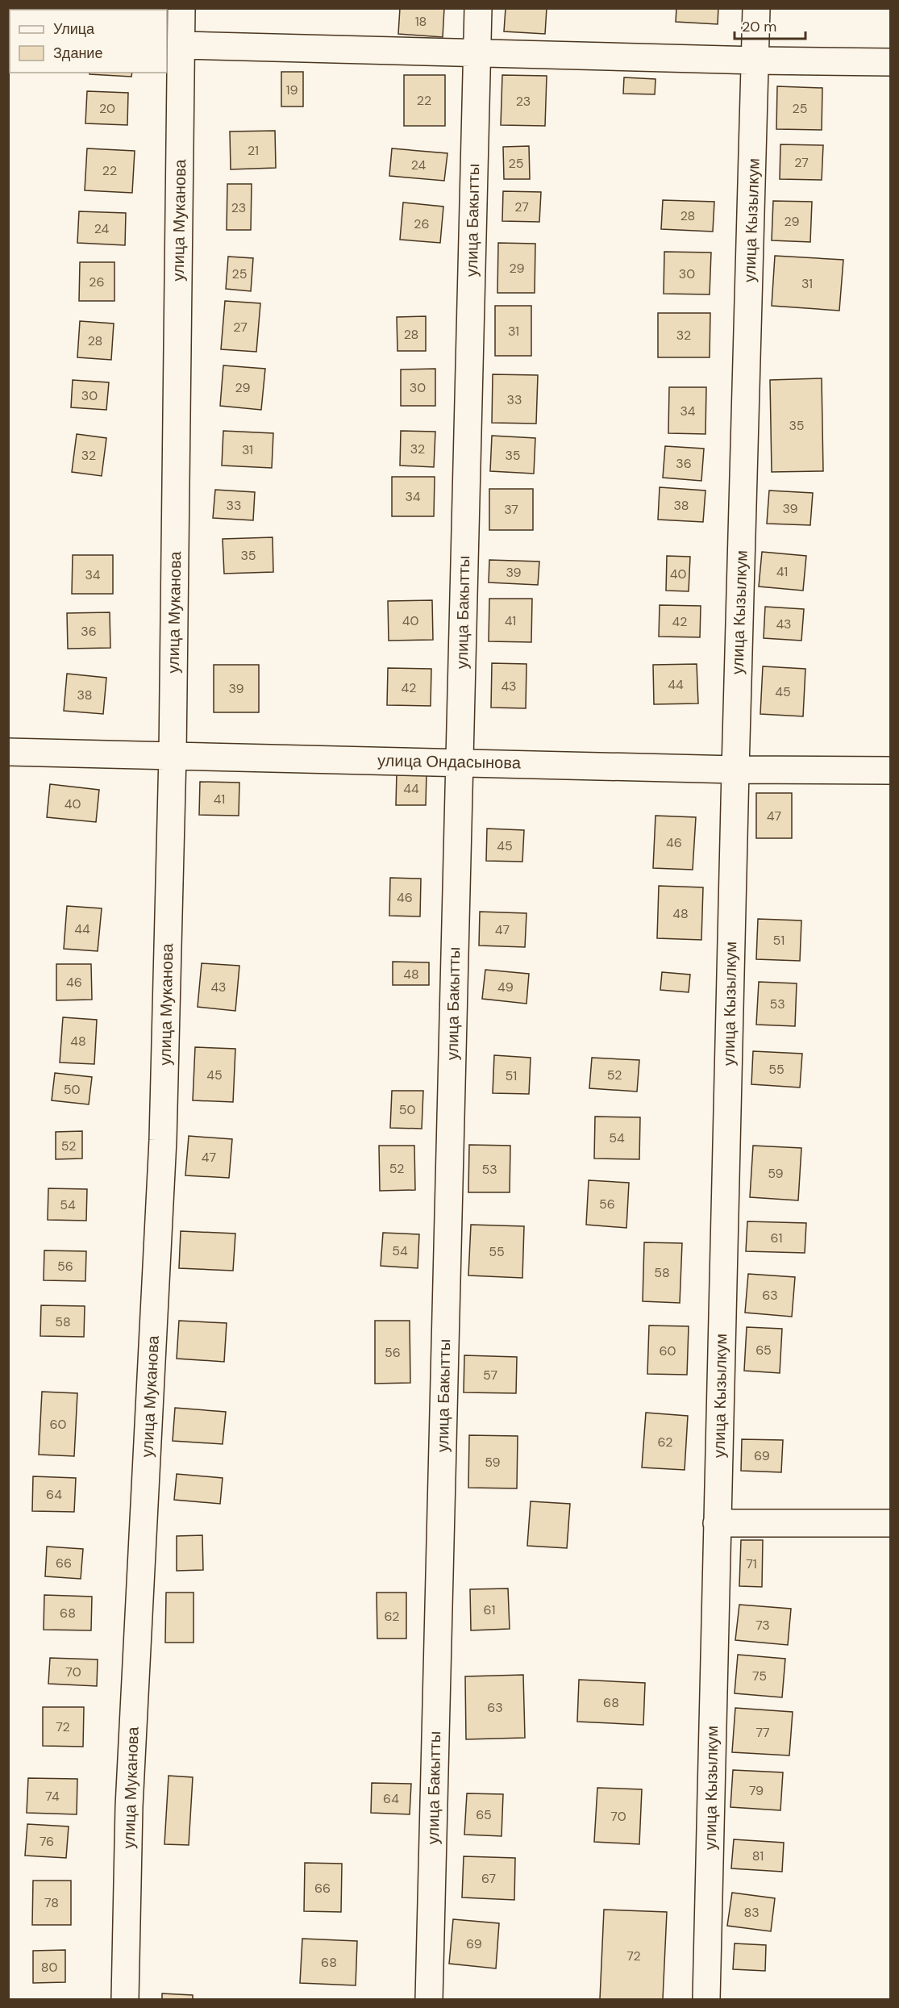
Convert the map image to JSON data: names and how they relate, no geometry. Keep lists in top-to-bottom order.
{
  "streets": {
    "street": [
      "улица Муканова",
      "улица Бакытты",
      "улица Кызылкум",
      "улица Ондасынова"
    ]
  },
  "crossings": [
    ["улица Муканова", "улица Ондасынова"],
    ["улица Бакытты", "улица Ондасынова"],
    ["улица Кызылкум", "улица Ондасынова"]
  ],
  "house_numbers": [
    "18",
    "19",
    "22",
    "23",
    "20",
    "25",
    "21",
    "27",
    "25",
    "24",
    "22",
    "27",
    "23",
    "28",
    "29",
    "26",
    "24",
    "29",
    "25",
    "30",
    "26",
    "31",
    "27",
    "31",
    "28",
    "32",
    "28",
    "29",
    "30",
    "30",
    "33",
    "34",
    "35",
    "32",
    "31",
    "32",
    "35",
    "36",
    "34",
    "33",
    "38",
    "39",
    "37",
    "35",
    "41",
    "39",
    "40",
    "34",
    "40",
    "41",
    "42",
    "43",
    "36",
    "44",
    "43",
    "42",
    "39",
    "45",
    "38",
    "44",
    "41",
    "40",
    "47",
    "46",
    "45",
    "46",
    "48",
    "44",
    "47",
    "51",
    "48",
    "46",
    "43",
    "49",
    "53",
    "48",
    "55",
    "45",
    "52",
    "51",
    "50",
    "50",
    "54",
    "52",
    "47",
    "52",
    "53",
    "59",
    "56",
    "54",
    "61",
    "54",
    "55",
    "56",
    "58",
    "63",
    "58",
    "65",
    "60",
    "56",
    "57",
    "60",
    "62",
    "69",
    "59",
    "64",
    "66",
    "71",
    "61",
    "68",
    "62",
    "73",
    "70",
    "75",
    "68",
    "63",
    "72",
    "77",
    "79",
    "74",
    "64",
    "65",
    "70",
    "76",
    "81",
    "67",
    "66",
    "78",
    "83",
    "69",
    "72",
    "68",
    "80"
  ],
  "legend": ["Улица", "Здание"],
  "scale_bar": "20 m"
}
